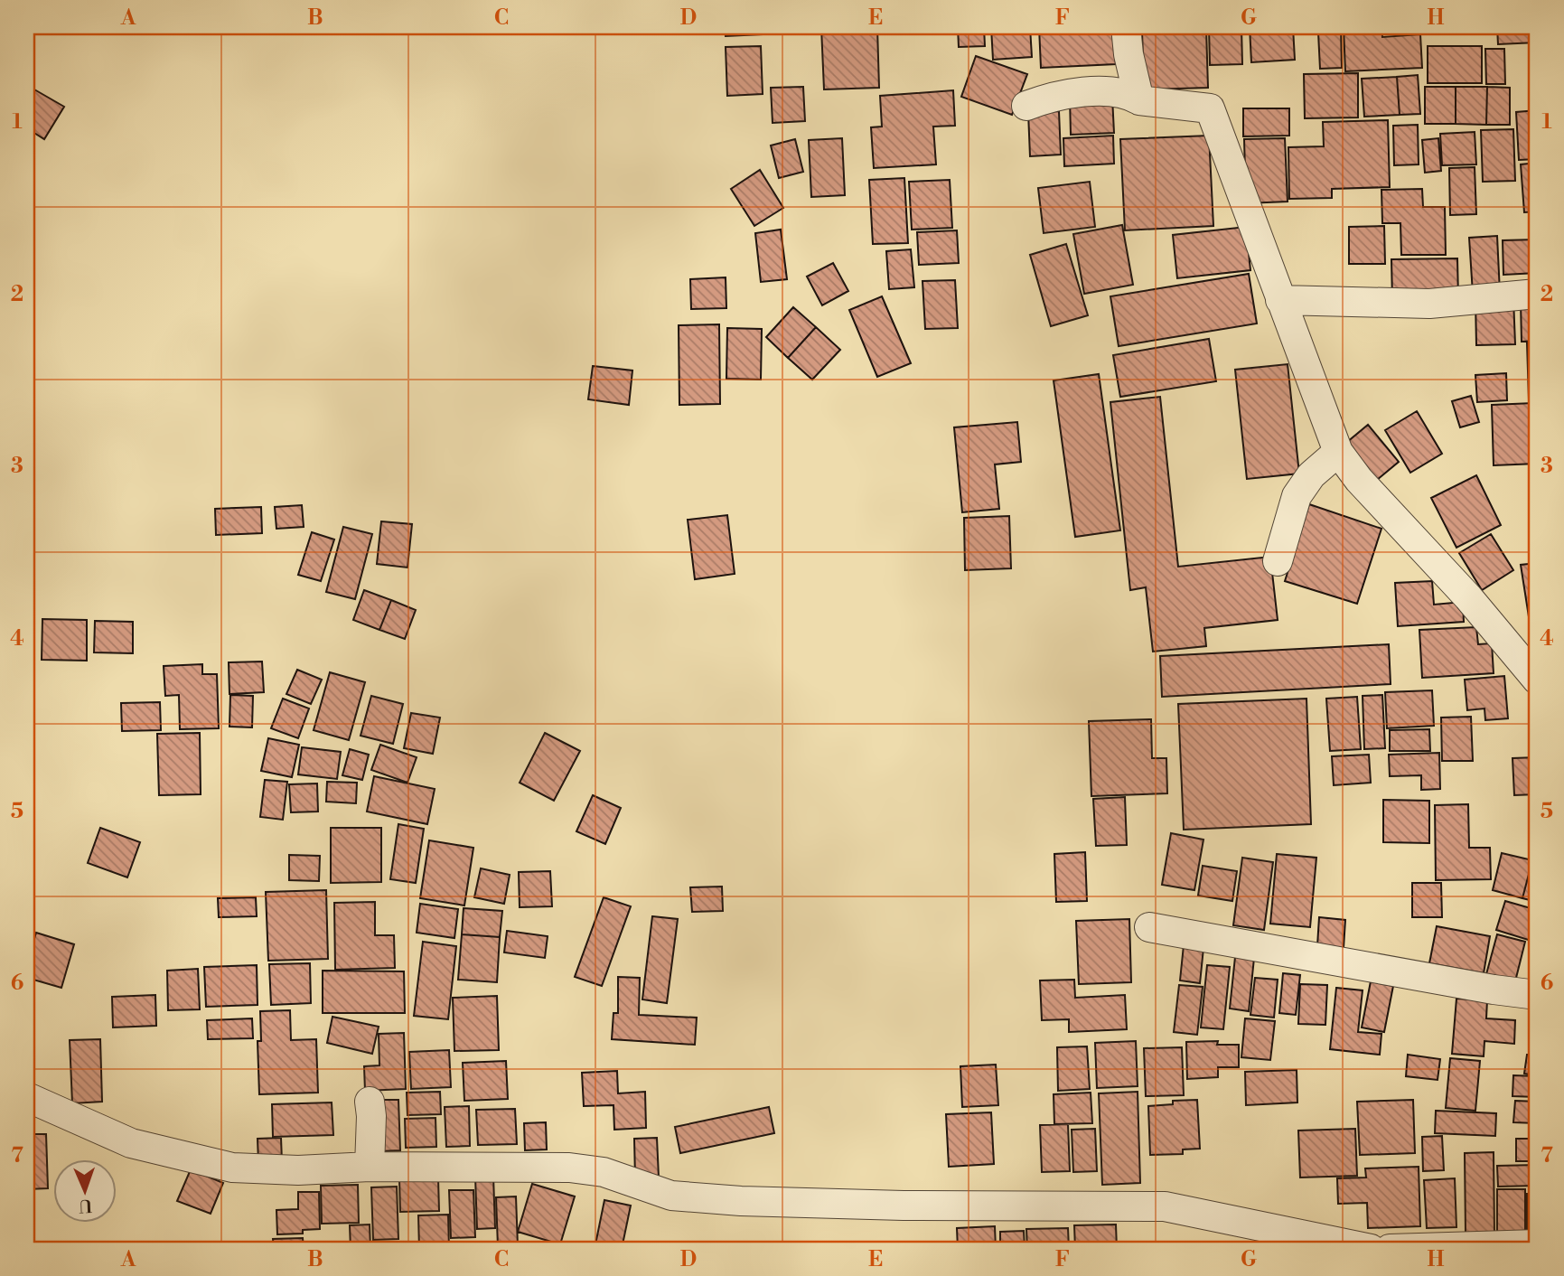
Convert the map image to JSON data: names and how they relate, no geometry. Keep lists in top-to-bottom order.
{
  "north": "bottom",
  "grid": {
    "columns": [
      "A",
      "B",
      "C",
      "D",
      "E",
      "F",
      "G",
      "H"
    ],
    "rows": [
      "1",
      "2",
      "3",
      "4",
      "5",
      "6",
      "7"
    ]
  }
}
